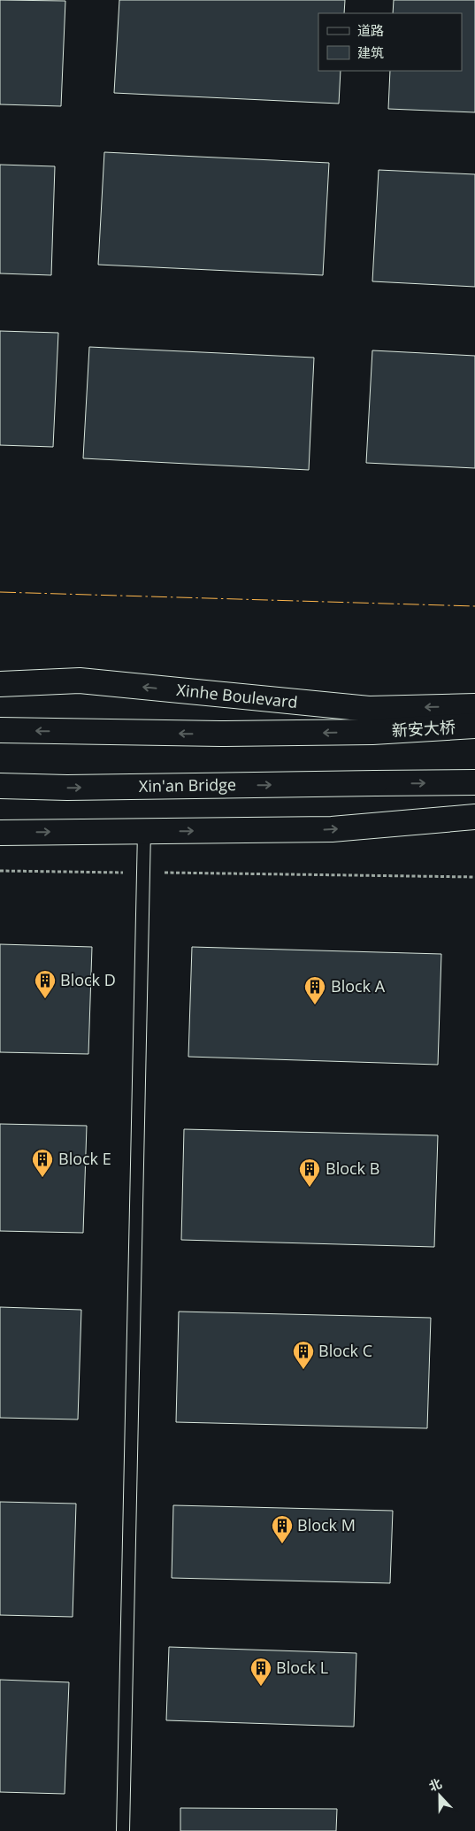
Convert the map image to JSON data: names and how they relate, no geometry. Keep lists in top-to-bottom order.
{
  "streets": {
    "main road": ["Xinhe Boulevard", "新安大桥", "Xin'an Bridge"]
  },
  "places": {
    "building": [
      "Block D",
      "Block A",
      "Block E",
      "Block B",
      "Block C",
      "Block M",
      "Block L"
    ]
  },
  "legend": ["道路", "建筑"],
  "north": "top"
}
